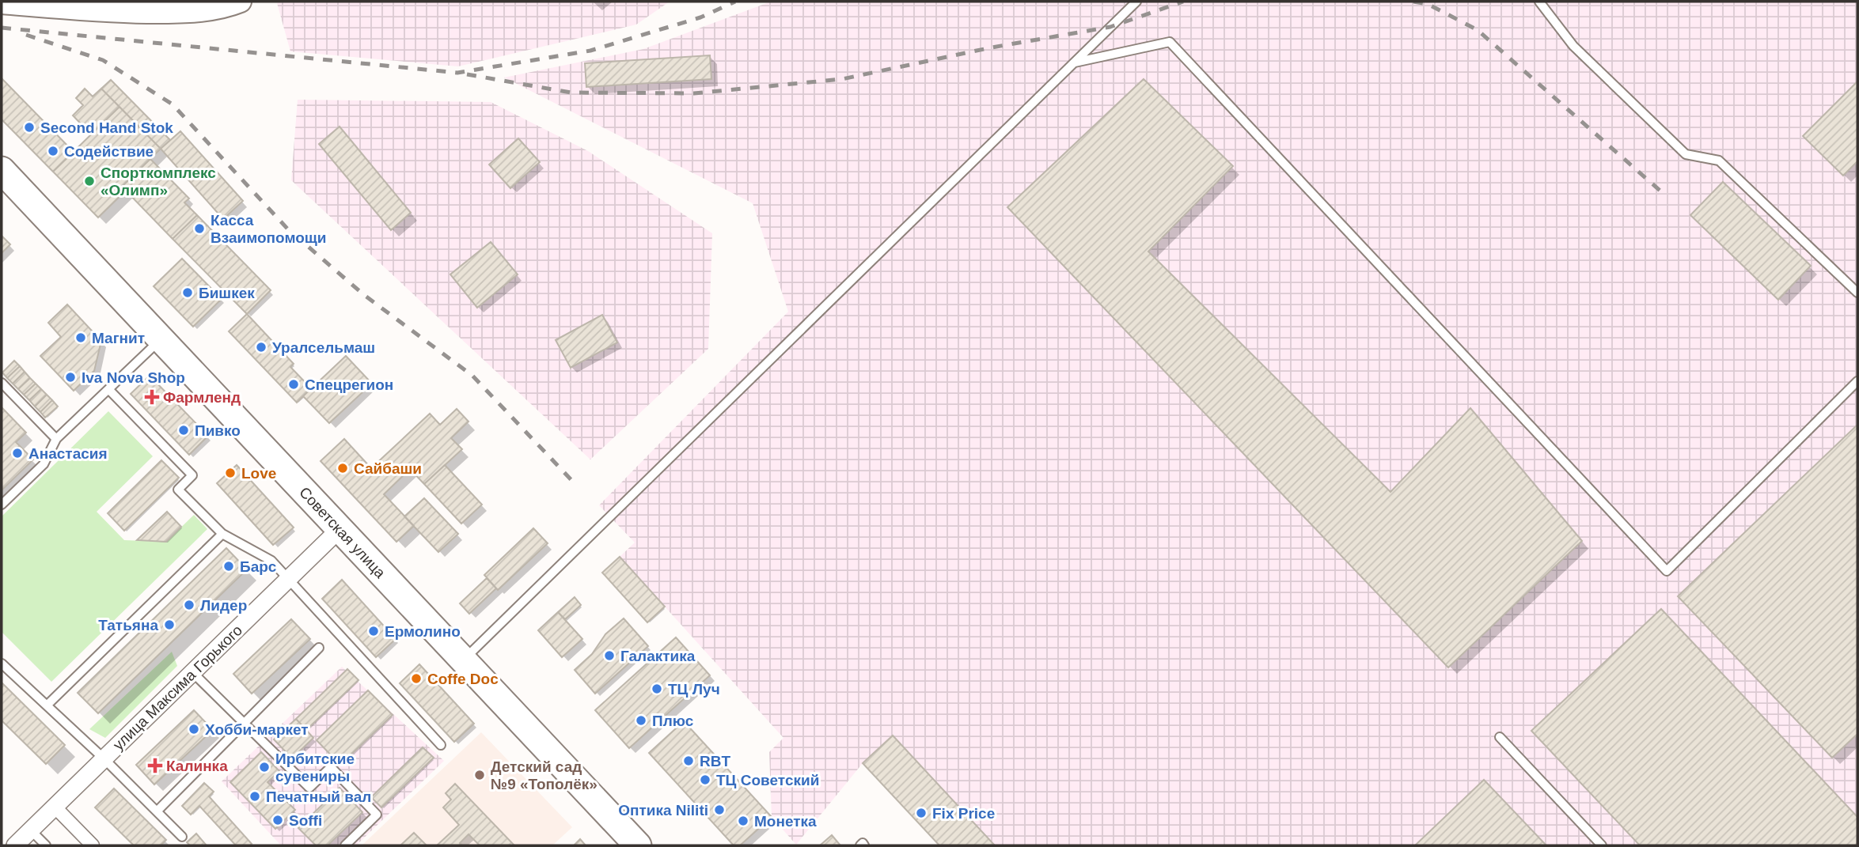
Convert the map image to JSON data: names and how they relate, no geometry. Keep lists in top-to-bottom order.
{
  "streets": {
    "main road": ["Советская улица"],
    "street": ["улица Максима Горького"]
  },
  "crossings": [
    ["Советская улица", "улица Максима Горького"]
  ],
  "places": {
    "other": [
      "Second Hand Stok",
      "Содействие",
      "Спорткомплекс «Олимп»",
      "Касса Взаимопомощи",
      "Бишкек",
      "Магнит",
      "Уралсельмаш",
      "Iva Nova Shop",
      "Спецрегион",
      "Пивко",
      "Анастасия",
      "Сайбаши",
      "Love",
      "Барс",
      "Лидер",
      "Татьяна",
      "Ермолино",
      "Галактика",
      "Coffe Doc",
      "ТЦ Луч",
      "Плюс",
      "Хобби-маркет",
      "RBT",
      "Ирбитские сувениры",
      "Детский сад №9 «Тополёк»",
      "ТЦ Советский",
      "Печатный вал",
      "Оптика Niliti",
      "Fix Price",
      "Soffi",
      "Монетка"
    ],
    "health": ["Фармленд", "Калинка"]
  }
}
